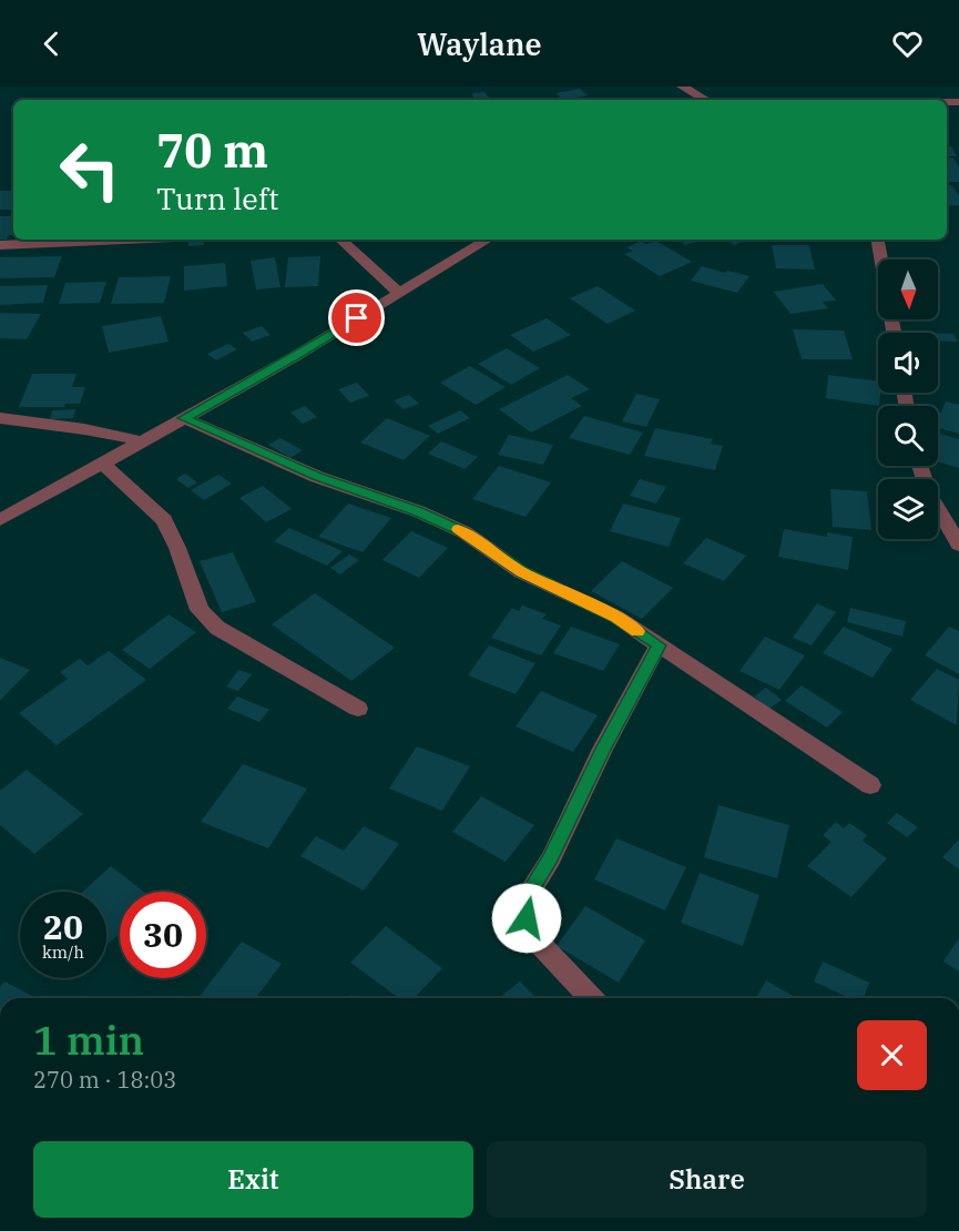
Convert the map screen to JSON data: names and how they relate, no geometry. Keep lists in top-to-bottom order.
{
  "north": "bottom",
  "page": {
    "header": "Waylane",
    "turn": ["70 m", "Turn left"],
    "speed": "20 km/h",
    "limit": "30",
    "heading": ["1 min", "270 m · 18:03"],
    "buttons": ["Exit", "Share"]
  }
}
